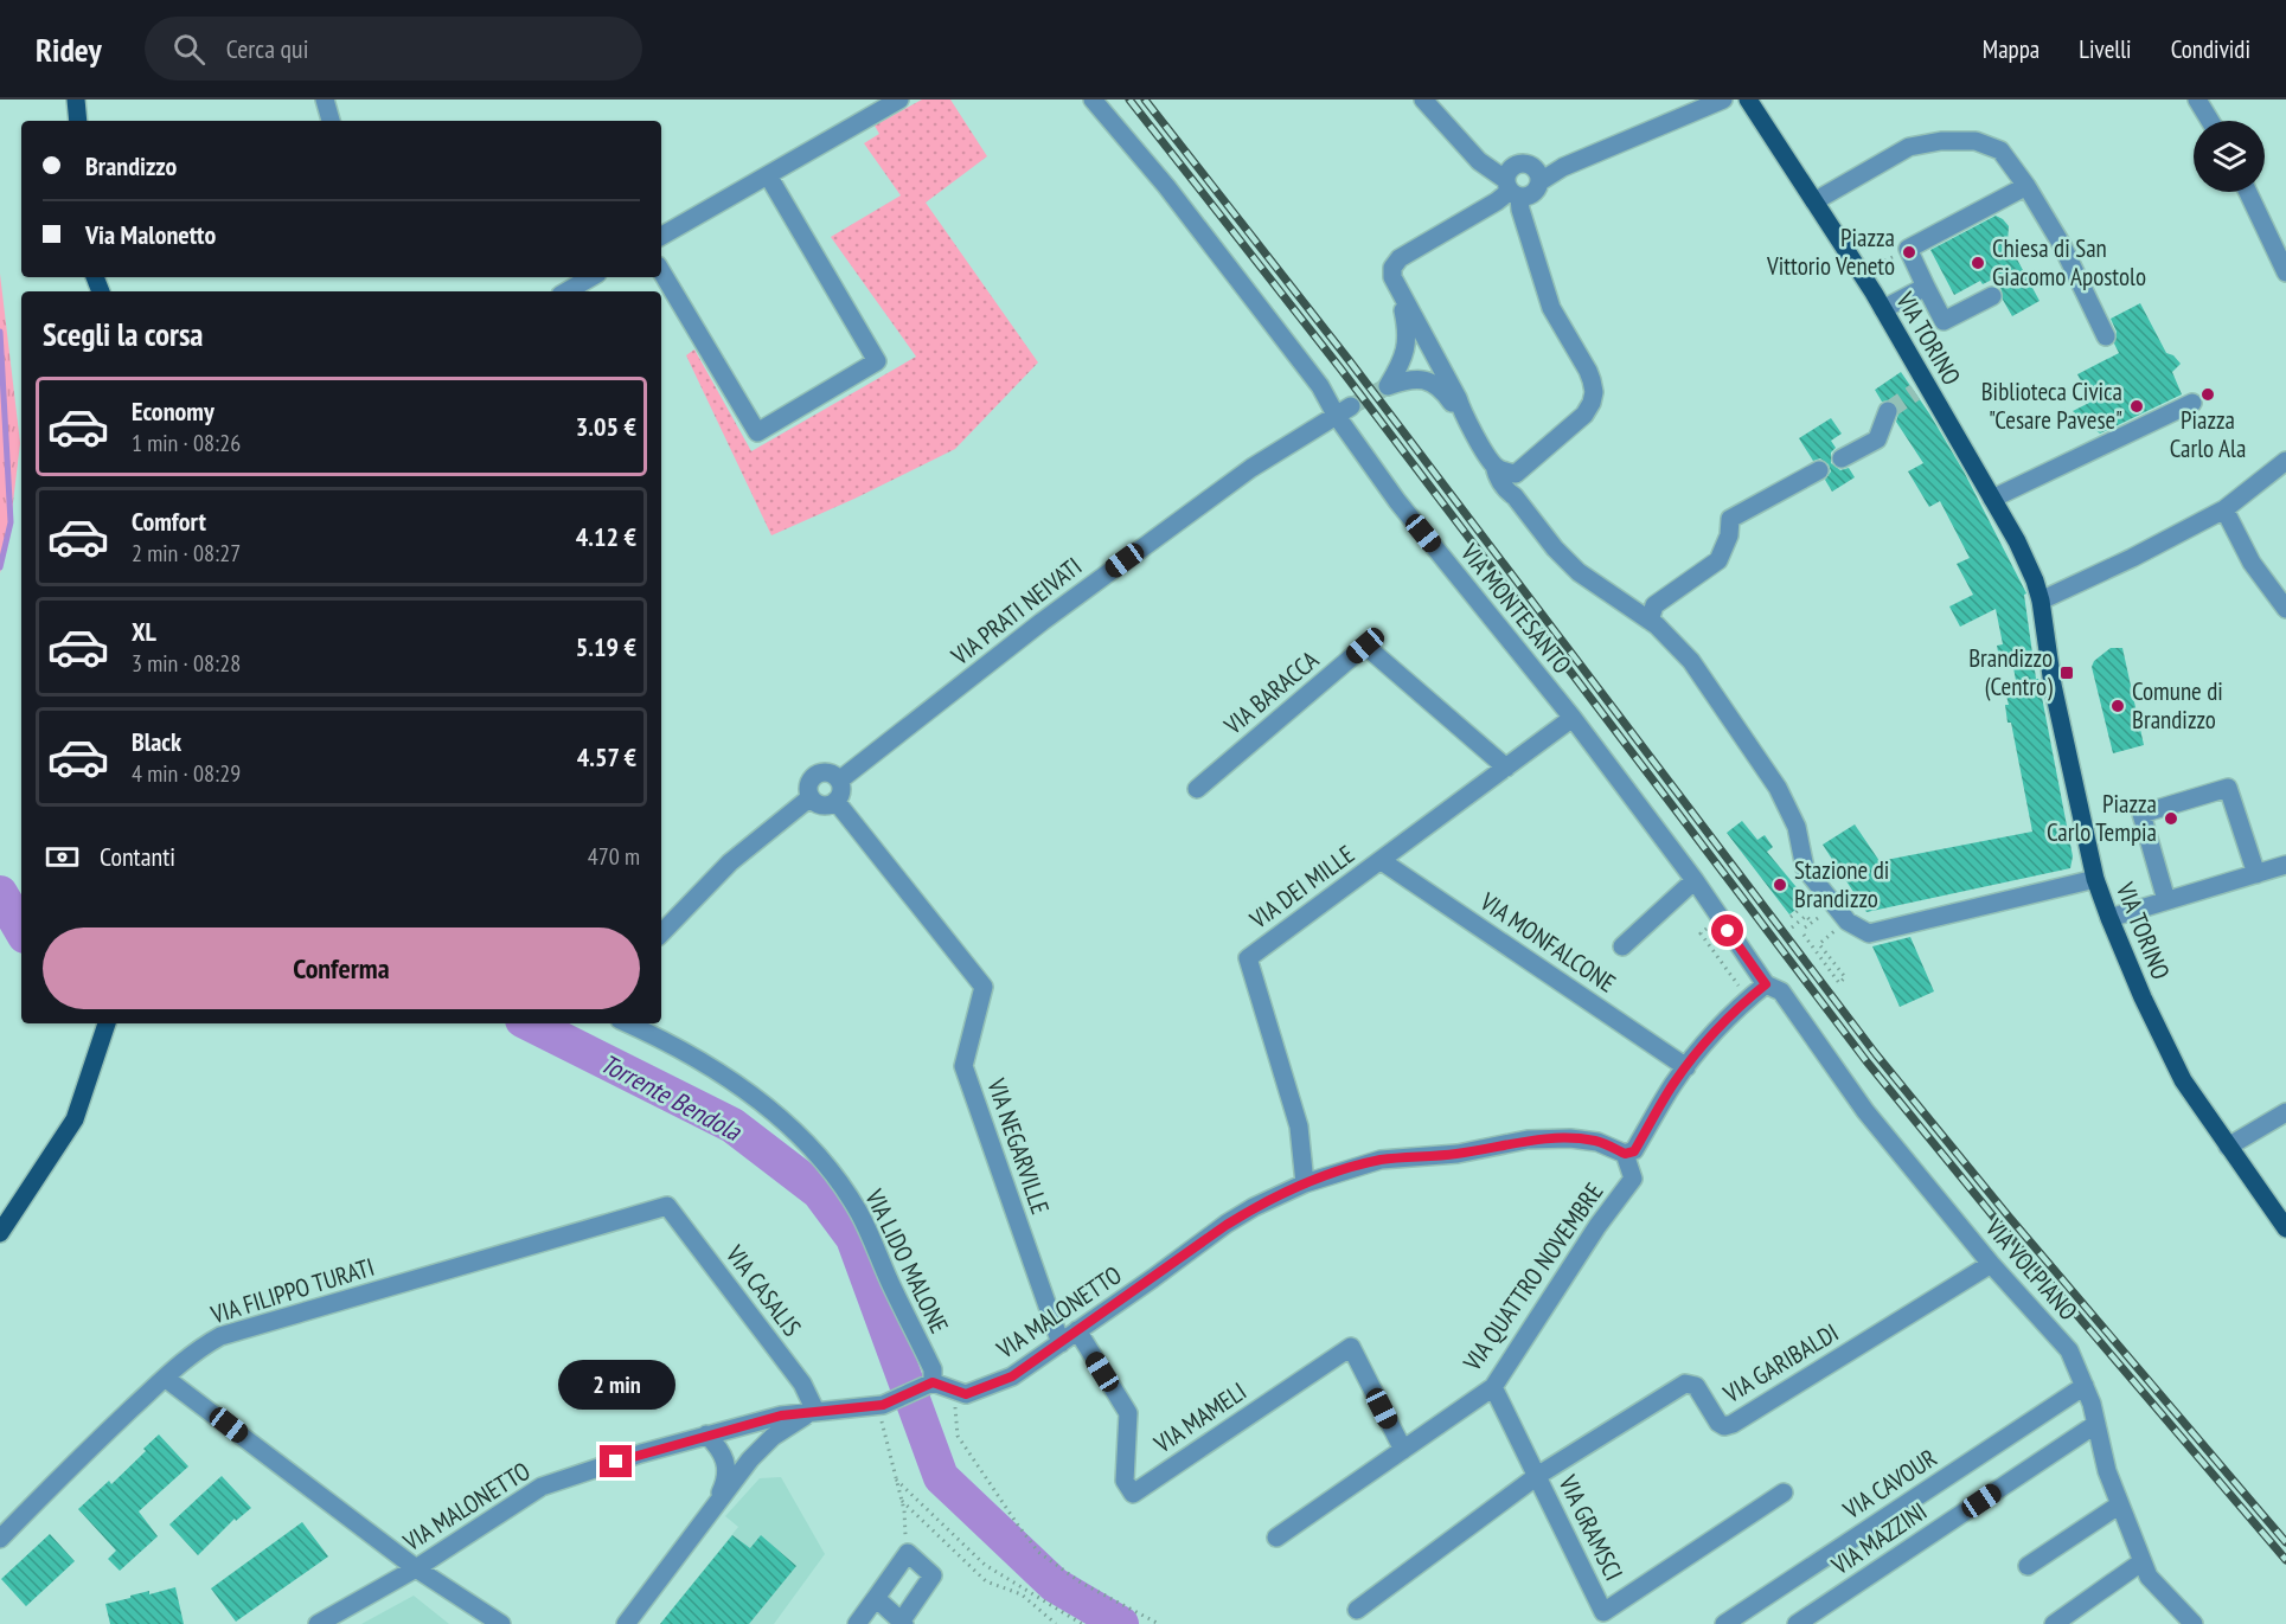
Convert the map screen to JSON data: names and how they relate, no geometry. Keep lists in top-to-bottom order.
{
  "streets": {
    "main road": ["VIA TORINO"],
    "street": [
      "VIA MONTESANTO",
      "VIA PRATI NEIVATI",
      "VIA BARACCA",
      "VIA DEI MILLE",
      "VIA MONFALCONE",
      "VIA NEGARVILLE",
      "VIA LIDO MALONE",
      "VIA VOLPIANO",
      "VIA QUATTRO NOVEMBRE",
      "VIA FILIPPO TURATI",
      "VIA CASALIS",
      "VIA MALONETTO",
      "VIA GARIBALDI",
      "VIA MAMELI",
      "VIA CAVOUR",
      "VIA GRAMSCI",
      "VIA MAZZINI"
    ]
  },
  "crossings": [
    ["VIA MONTESANTO", "VIA PRATI NEIVATI"],
    ["VIA MONTESANTO", "VIA DEI MILLE"],
    ["VIA MONTESANTO", "VIA VOLPIANO"],
    ["VIA PRATI NEIVATI", "VIA NEGARVILLE"],
    ["VIA BARACCA", "VIA DEI MILLE"],
    ["VIA DEI MILLE", "VIA MONFALCONE"],
    ["VIA DEI MILLE", "VIA MALONETTO"],
    ["VIA NEGARVILLE", "VIA MALONETTO"],
    ["VIA LIDO MALONE", "VIA MALONETTO"],
    ["VIA VOLPIANO", "VIA GARIBALDI"],
    ["VIA VOLPIANO", "VIA CAVOUR"],
    ["VIA VOLPIANO", "VIA MAZZINI"],
    ["VIA QUATTRO NOVEMBRE", "VIA MALONETTO"],
    ["VIA QUATTRO NOVEMBRE", "VIA MAMELI"],
    ["VIA QUATTRO NOVEMBRE", "VIA GRAMSCI"],
    ["VIA FILIPPO TURATI", "VIA CASALIS"],
    ["VIA CASALIS", "VIA MALONETTO"],
    ["VIA MALONETTO", "VIA MAMELI"],
    ["VIA GARIBALDI", "VIA GRAMSCI"]
  ],
  "water": ["Torrente Bendola"],
  "places": {
    "other": [
      "Piazza Vittorio Veneto",
      "Chiesa di San Giacomo Apostolo",
      "Piazza Carlo Ala",
      "Biblioteca Civica \"Cesare Pavese\"",
      "Comune di Brandizzo",
      "Piazza Carlo Tempia",
      "Stazione di Brandizzo"
    ],
    "transit": ["Brandizzo (Centro)"]
  },
  "page": {
    "header": "Ridey",
    "search": "Cerca qui",
    "nav": ["Mappa", "Livelli", "Condividi"],
    "banner": ["Brandizzo", "Via Malonetto"],
    "heading": "Scegli la corsa",
    "list": [
      {
        "name": "Economy",
        "note": "1 min · 08:26",
        "value": "3.05 €"
      },
      {
        "name": "Comfort",
        "note": "2 min · 08:27",
        "value": "4.12 €"
      },
      {
        "name": "XL",
        "note": "3 min · 08:28",
        "value": "5.19 €"
      },
      {
        "name": "Black",
        "note": "4 min · 08:29",
        "value": "4.57 €"
      }
    ],
    "pay": ["Contanti", "470 m"],
    "buttons": "Conferma",
    "bubble": "2 min"
  }
}
